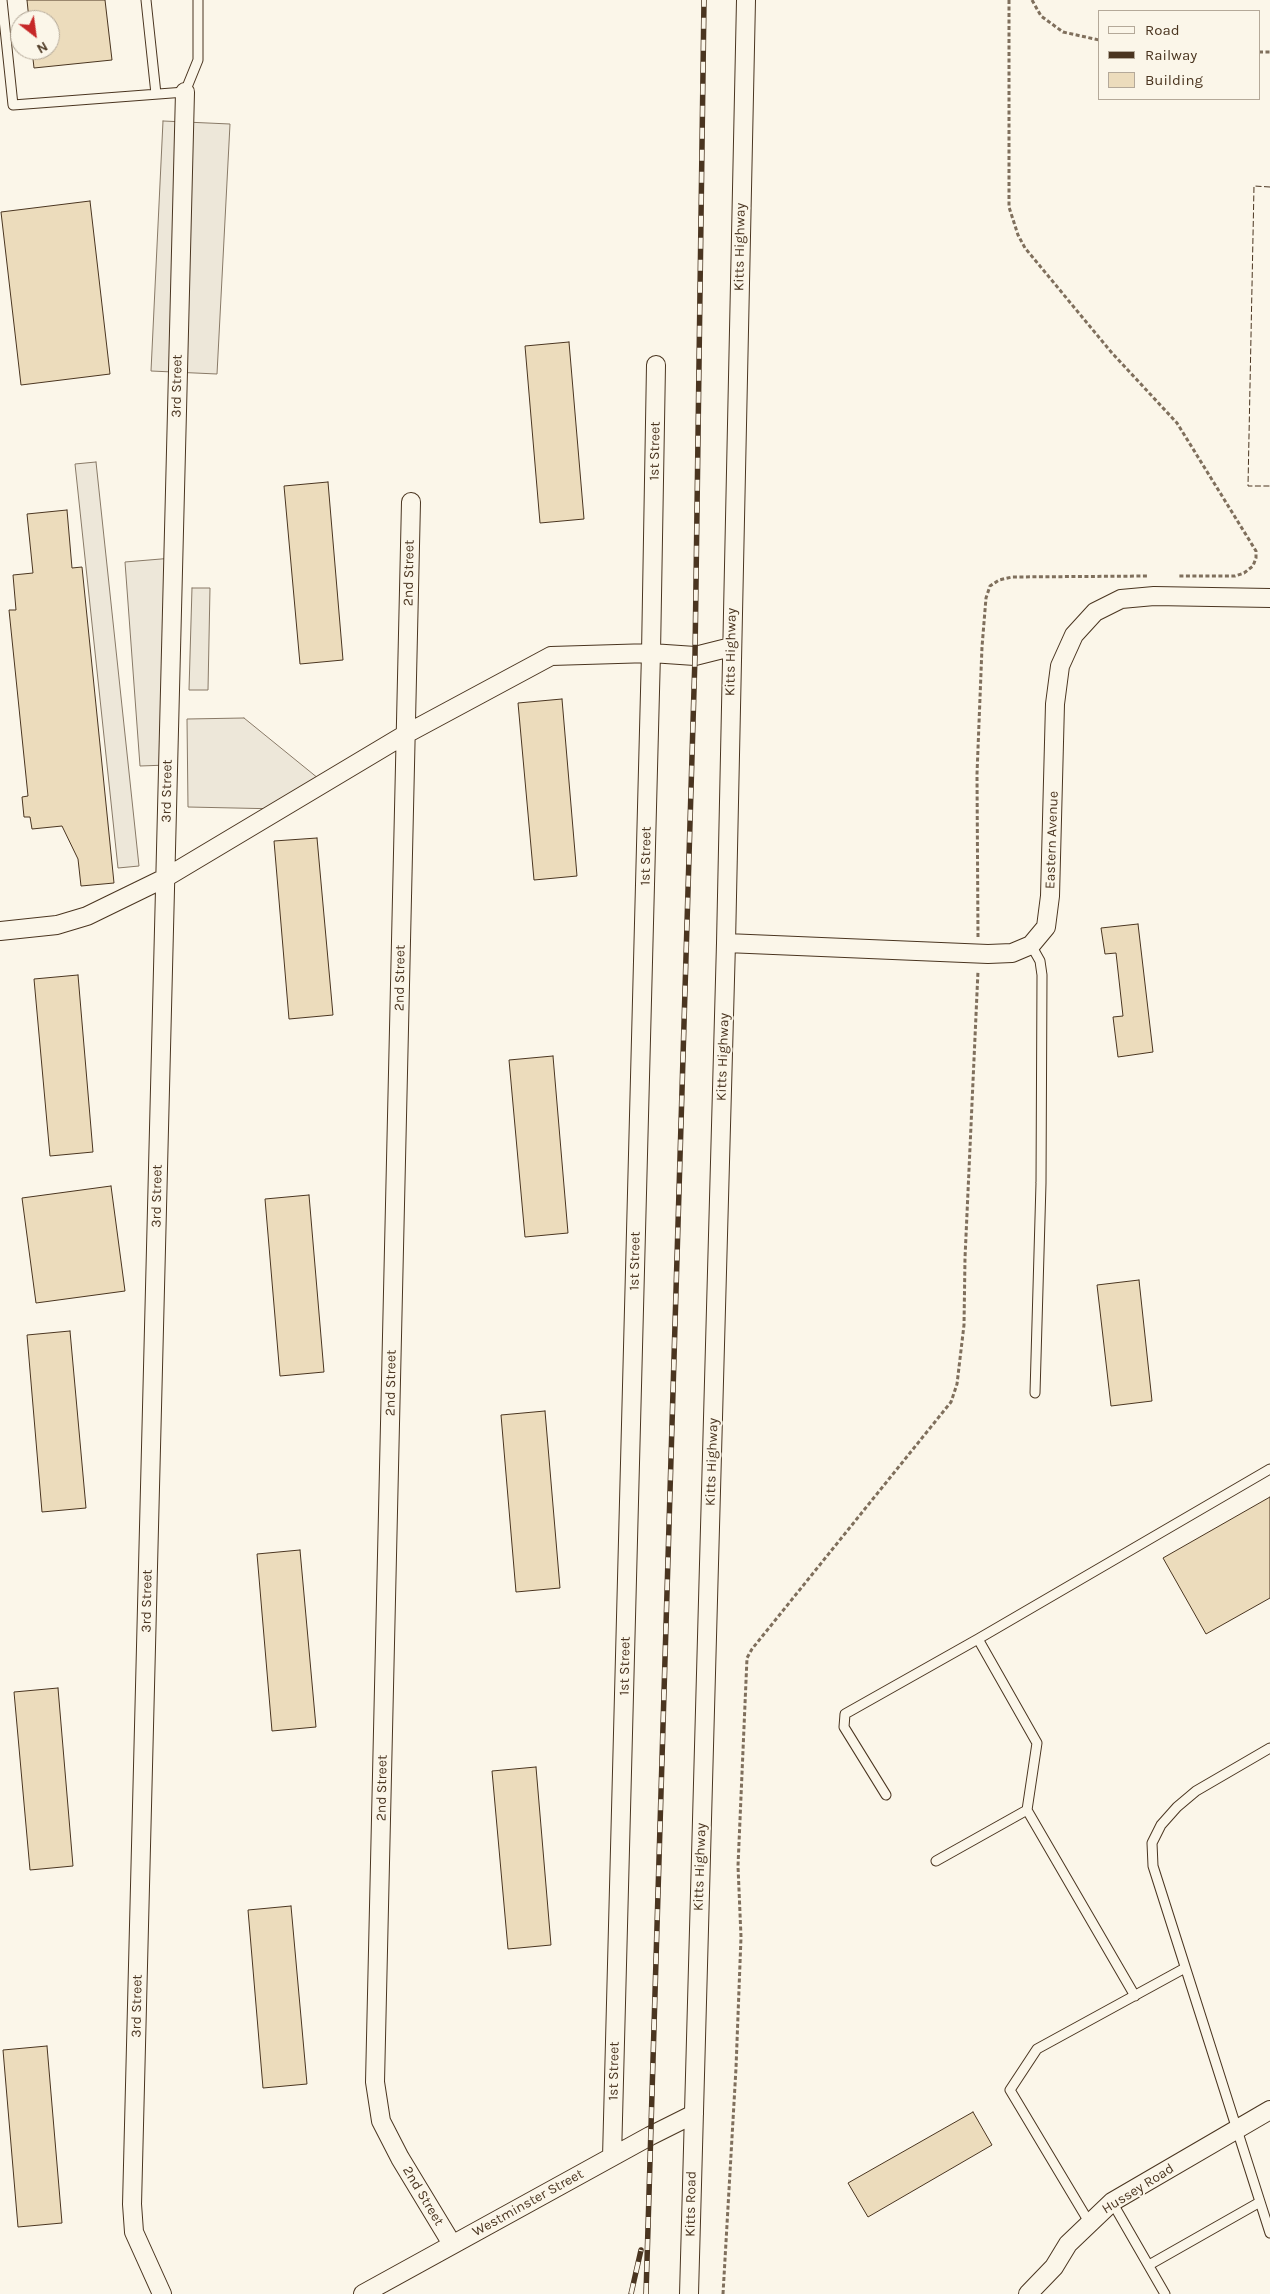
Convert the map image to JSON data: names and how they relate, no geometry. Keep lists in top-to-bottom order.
{
  "streets": {
    "street": [
      "Kitts Highway",
      "3rd Street",
      "1st Street",
      "2nd Street",
      "Eastern Avenue",
      "Hussey Road",
      "Westminster Street",
      "Kitts Road"
    ]
  },
  "crossings": [
    ["Kitts Highway", "Westminster Street"],
    ["Kitts Highway", "Kitts Road"],
    ["1st Street", "Westminster Street"],
    ["2nd Street", "Westminster Street"],
    ["Westminster Street", "Kitts Road"]
  ],
  "legend": ["Road", "Railway", "Building"],
  "north": "bottom right"
}
